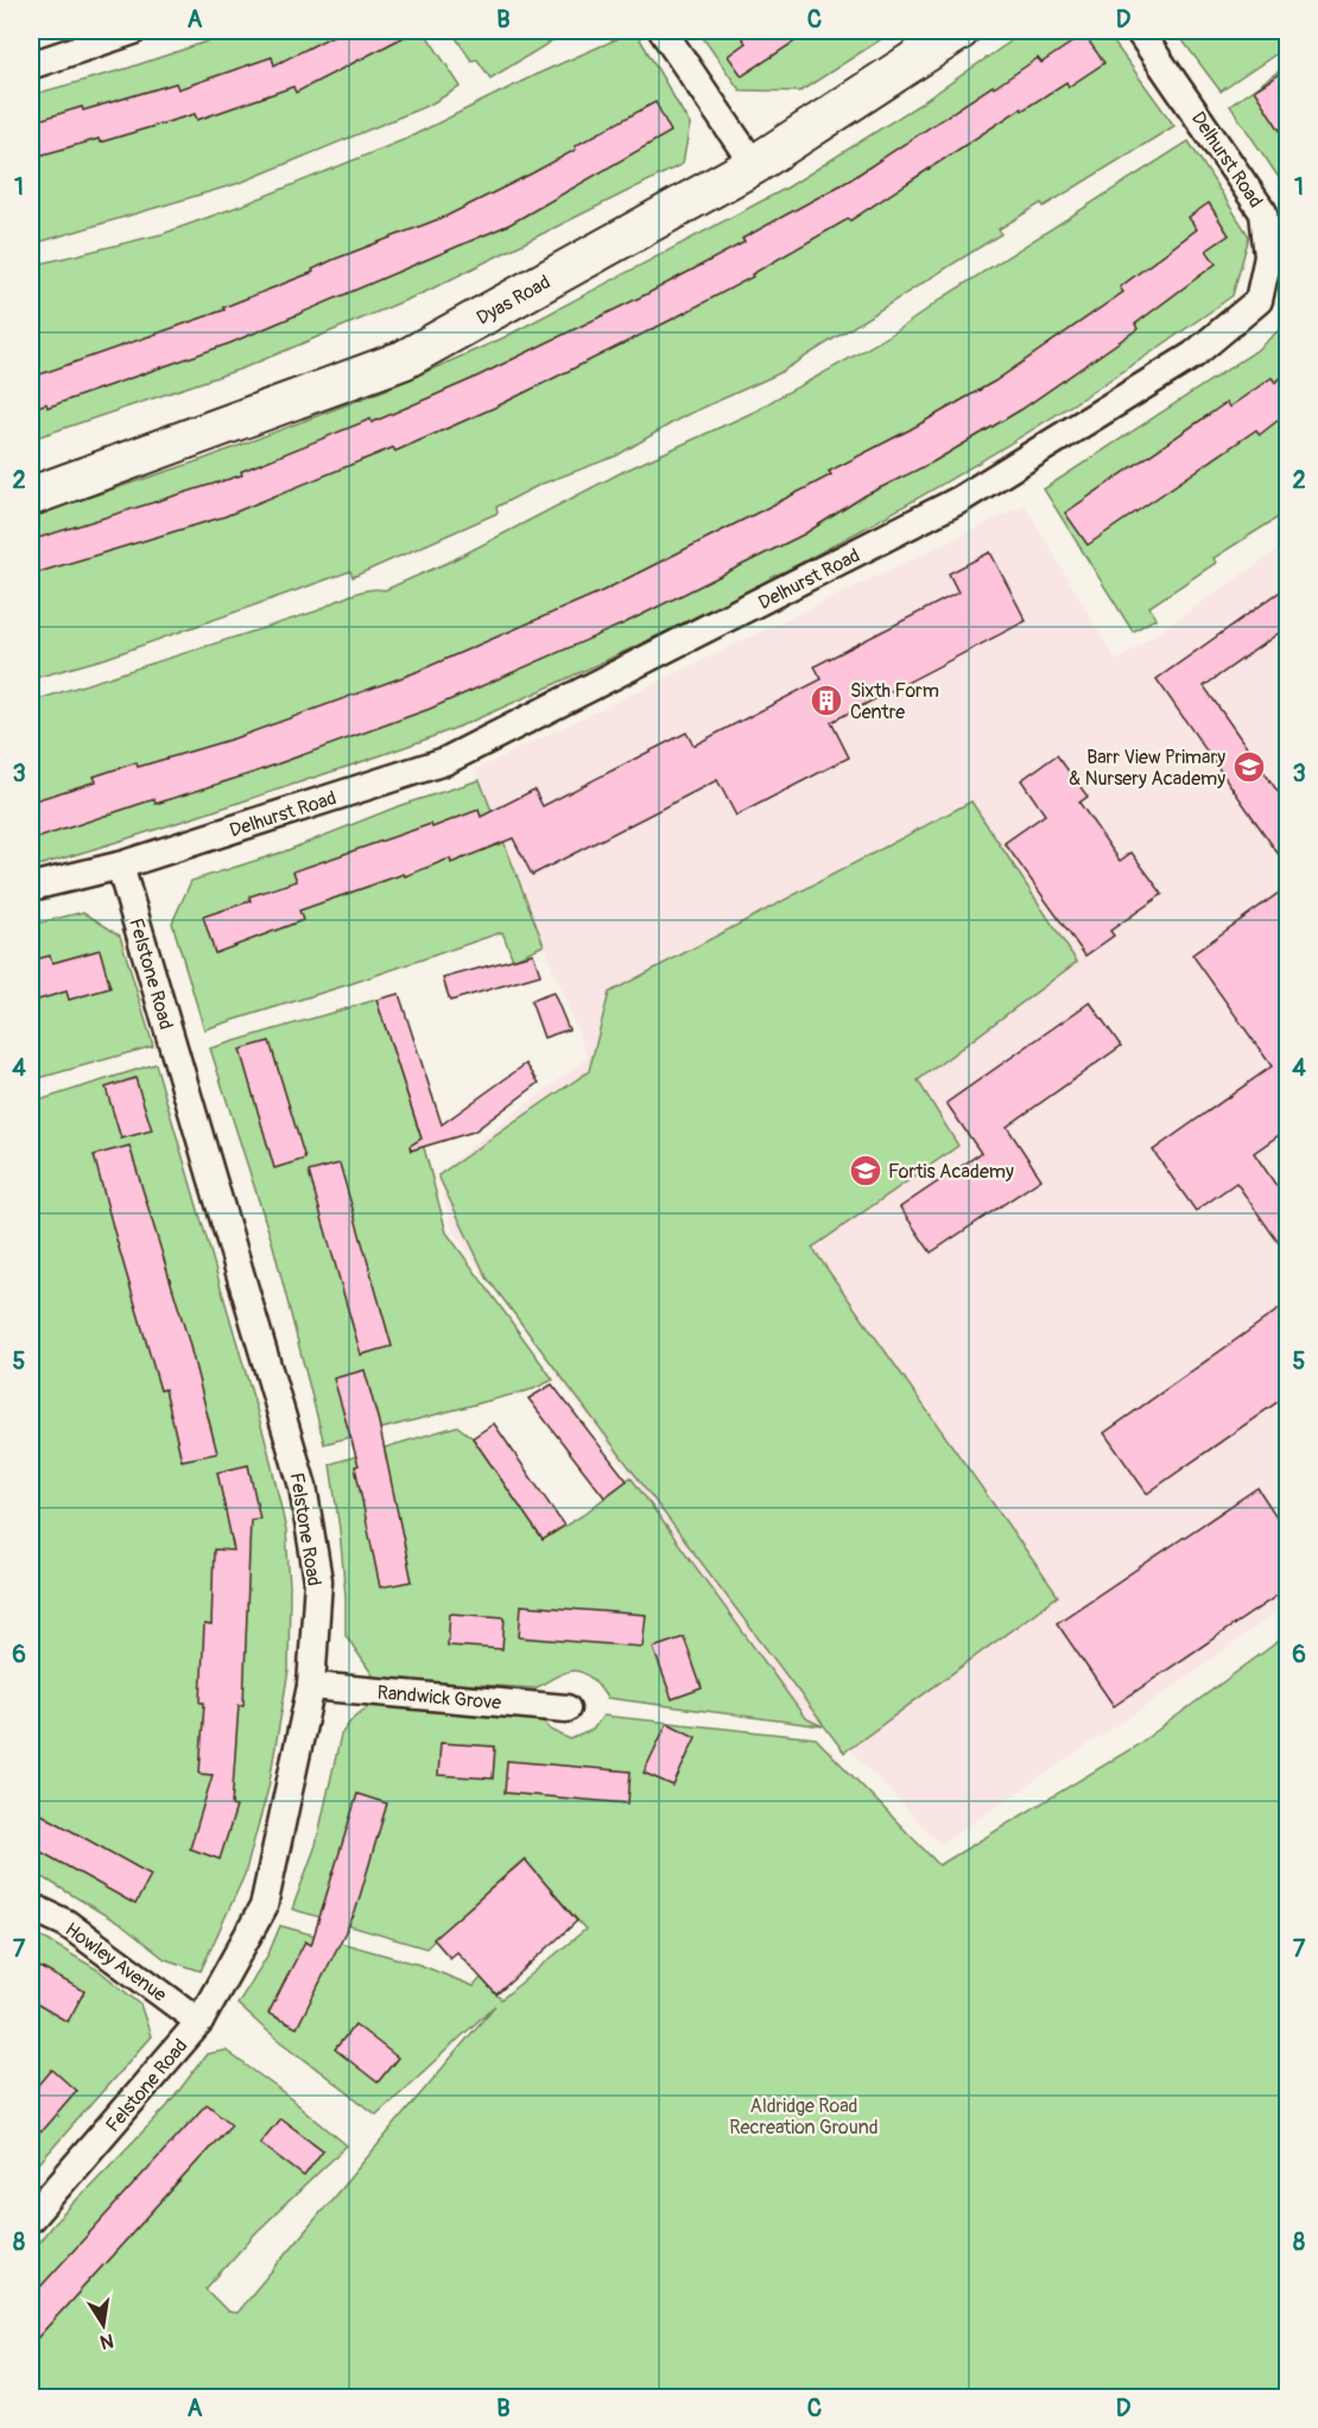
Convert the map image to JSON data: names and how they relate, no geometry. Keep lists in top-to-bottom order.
{
  "streets": {
    "street": [
      "Delhurst Road",
      "Dyas Road",
      "Felstone Road",
      "Randwick Grove",
      "Howley Avenue"
    ]
  },
  "crossings": [
    ["Delhurst Road", "Felstone Road"],
    ["Felstone Road", "Randwick Grove"],
    ["Felstone Road", "Howley Avenue"]
  ],
  "parks": ["Aldridge Road Recreation Ground"],
  "places": {
    "building": ["Sixth Form Centre"],
    "school or university": ["Barr View Primary & Nursery Academy", "Fortis Academy"]
  },
  "north": "bottom",
  "grid": {
    "columns": [
      "A",
      "B",
      "C",
      "D"
    ],
    "rows": [
      "1",
      "2",
      "3",
      "4",
      "5",
      "6",
      "7",
      "8"
    ]
  }
}
